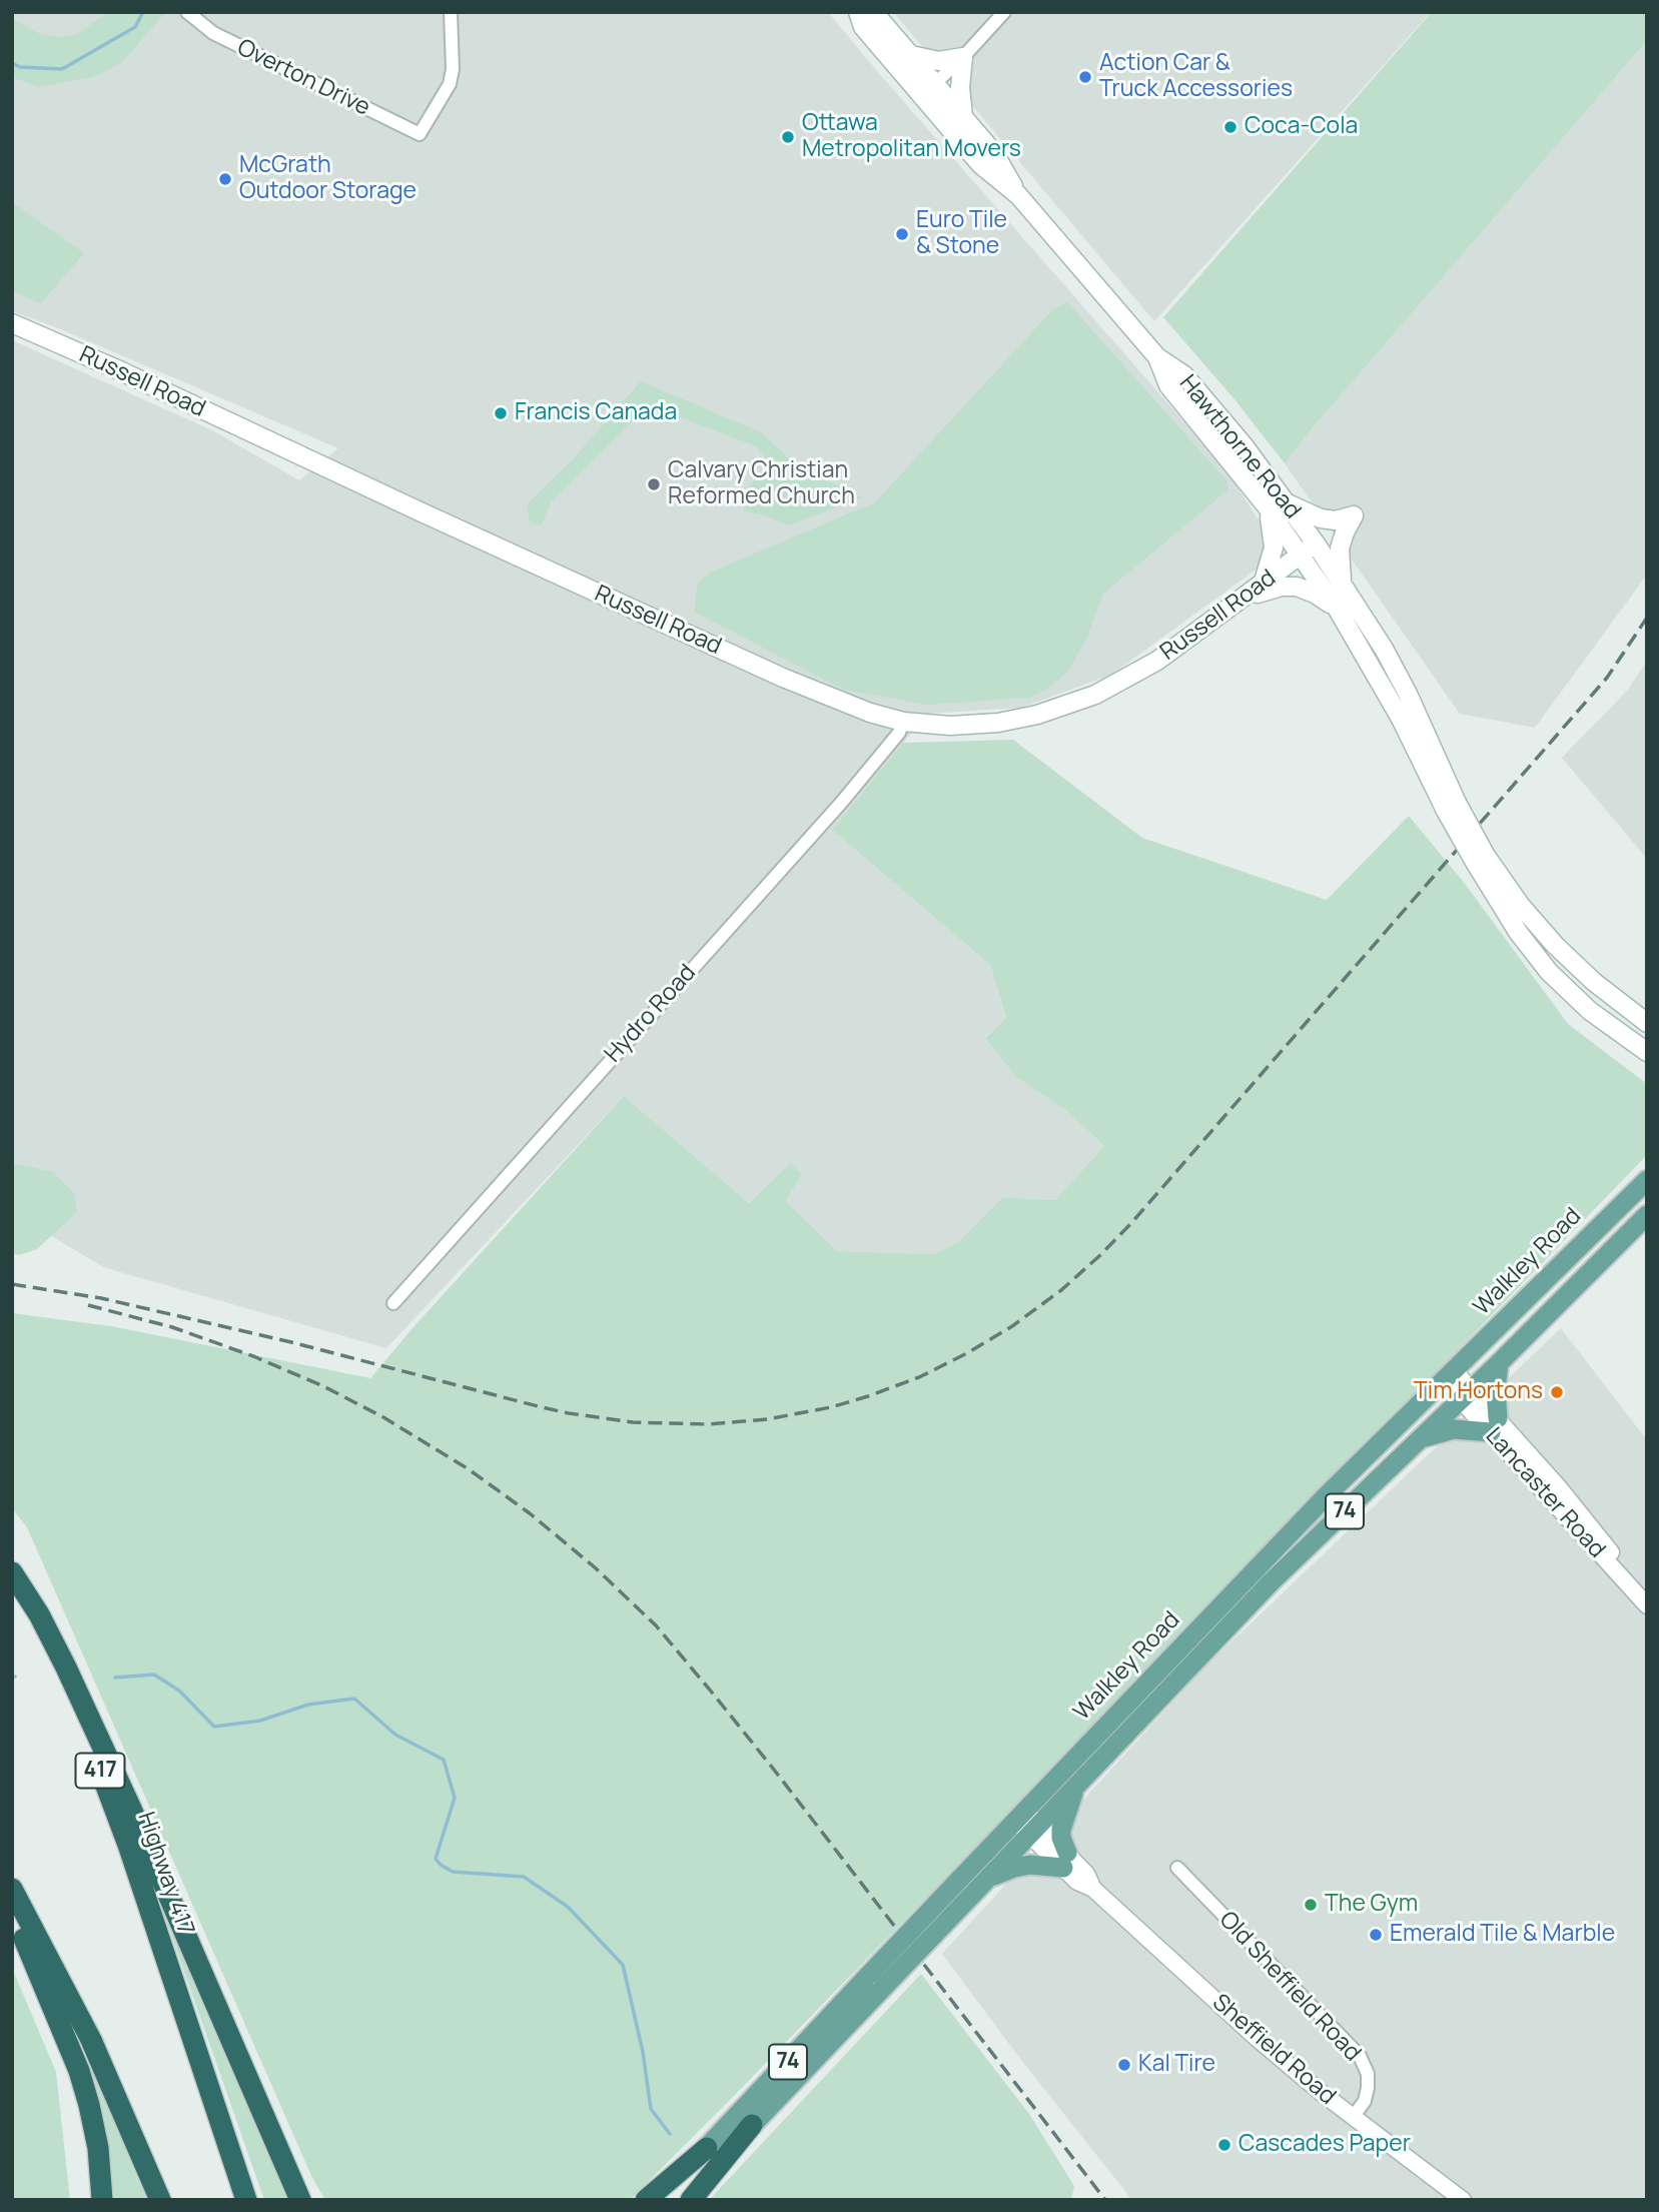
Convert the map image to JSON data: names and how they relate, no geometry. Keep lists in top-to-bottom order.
{
  "streets": {
    "highway": ["417", "Highway 417"],
    "main road": [
      "Russell Road",
      "Hawthorne Road",
      "Walkley Road",
      "74"
    ],
    "street": [
      "Overton Drive",
      "Hydro Road",
      "Lancaster Road",
      "Old Sheffield Road",
      "Sheffield Road"
    ]
  },
  "crossings": [
    ["Russell Road", "Hawthorne Road"],
    ["Russell Road", "Hydro Road"],
    ["Walkley Road", "Lancaster Road"],
    ["Walkley Road", "Sheffield Road"],
    ["Old Sheffield Road", "Sheffield Road"]
  ],
  "places": [
    "Action Car & Truck Accessories",
    "Coca-Cola",
    "Ottawa Metropolitan Movers",
    "McGrath Outdoor Storage",
    "Euro Tile & Stone",
    "Francis Canada",
    "Calvary Christian Reformed Church",
    "Tim Hortons",
    "The Gym",
    "Emerald Tile & Marble",
    "Kal Tire",
    "Cascades Paper"
  ]
}
